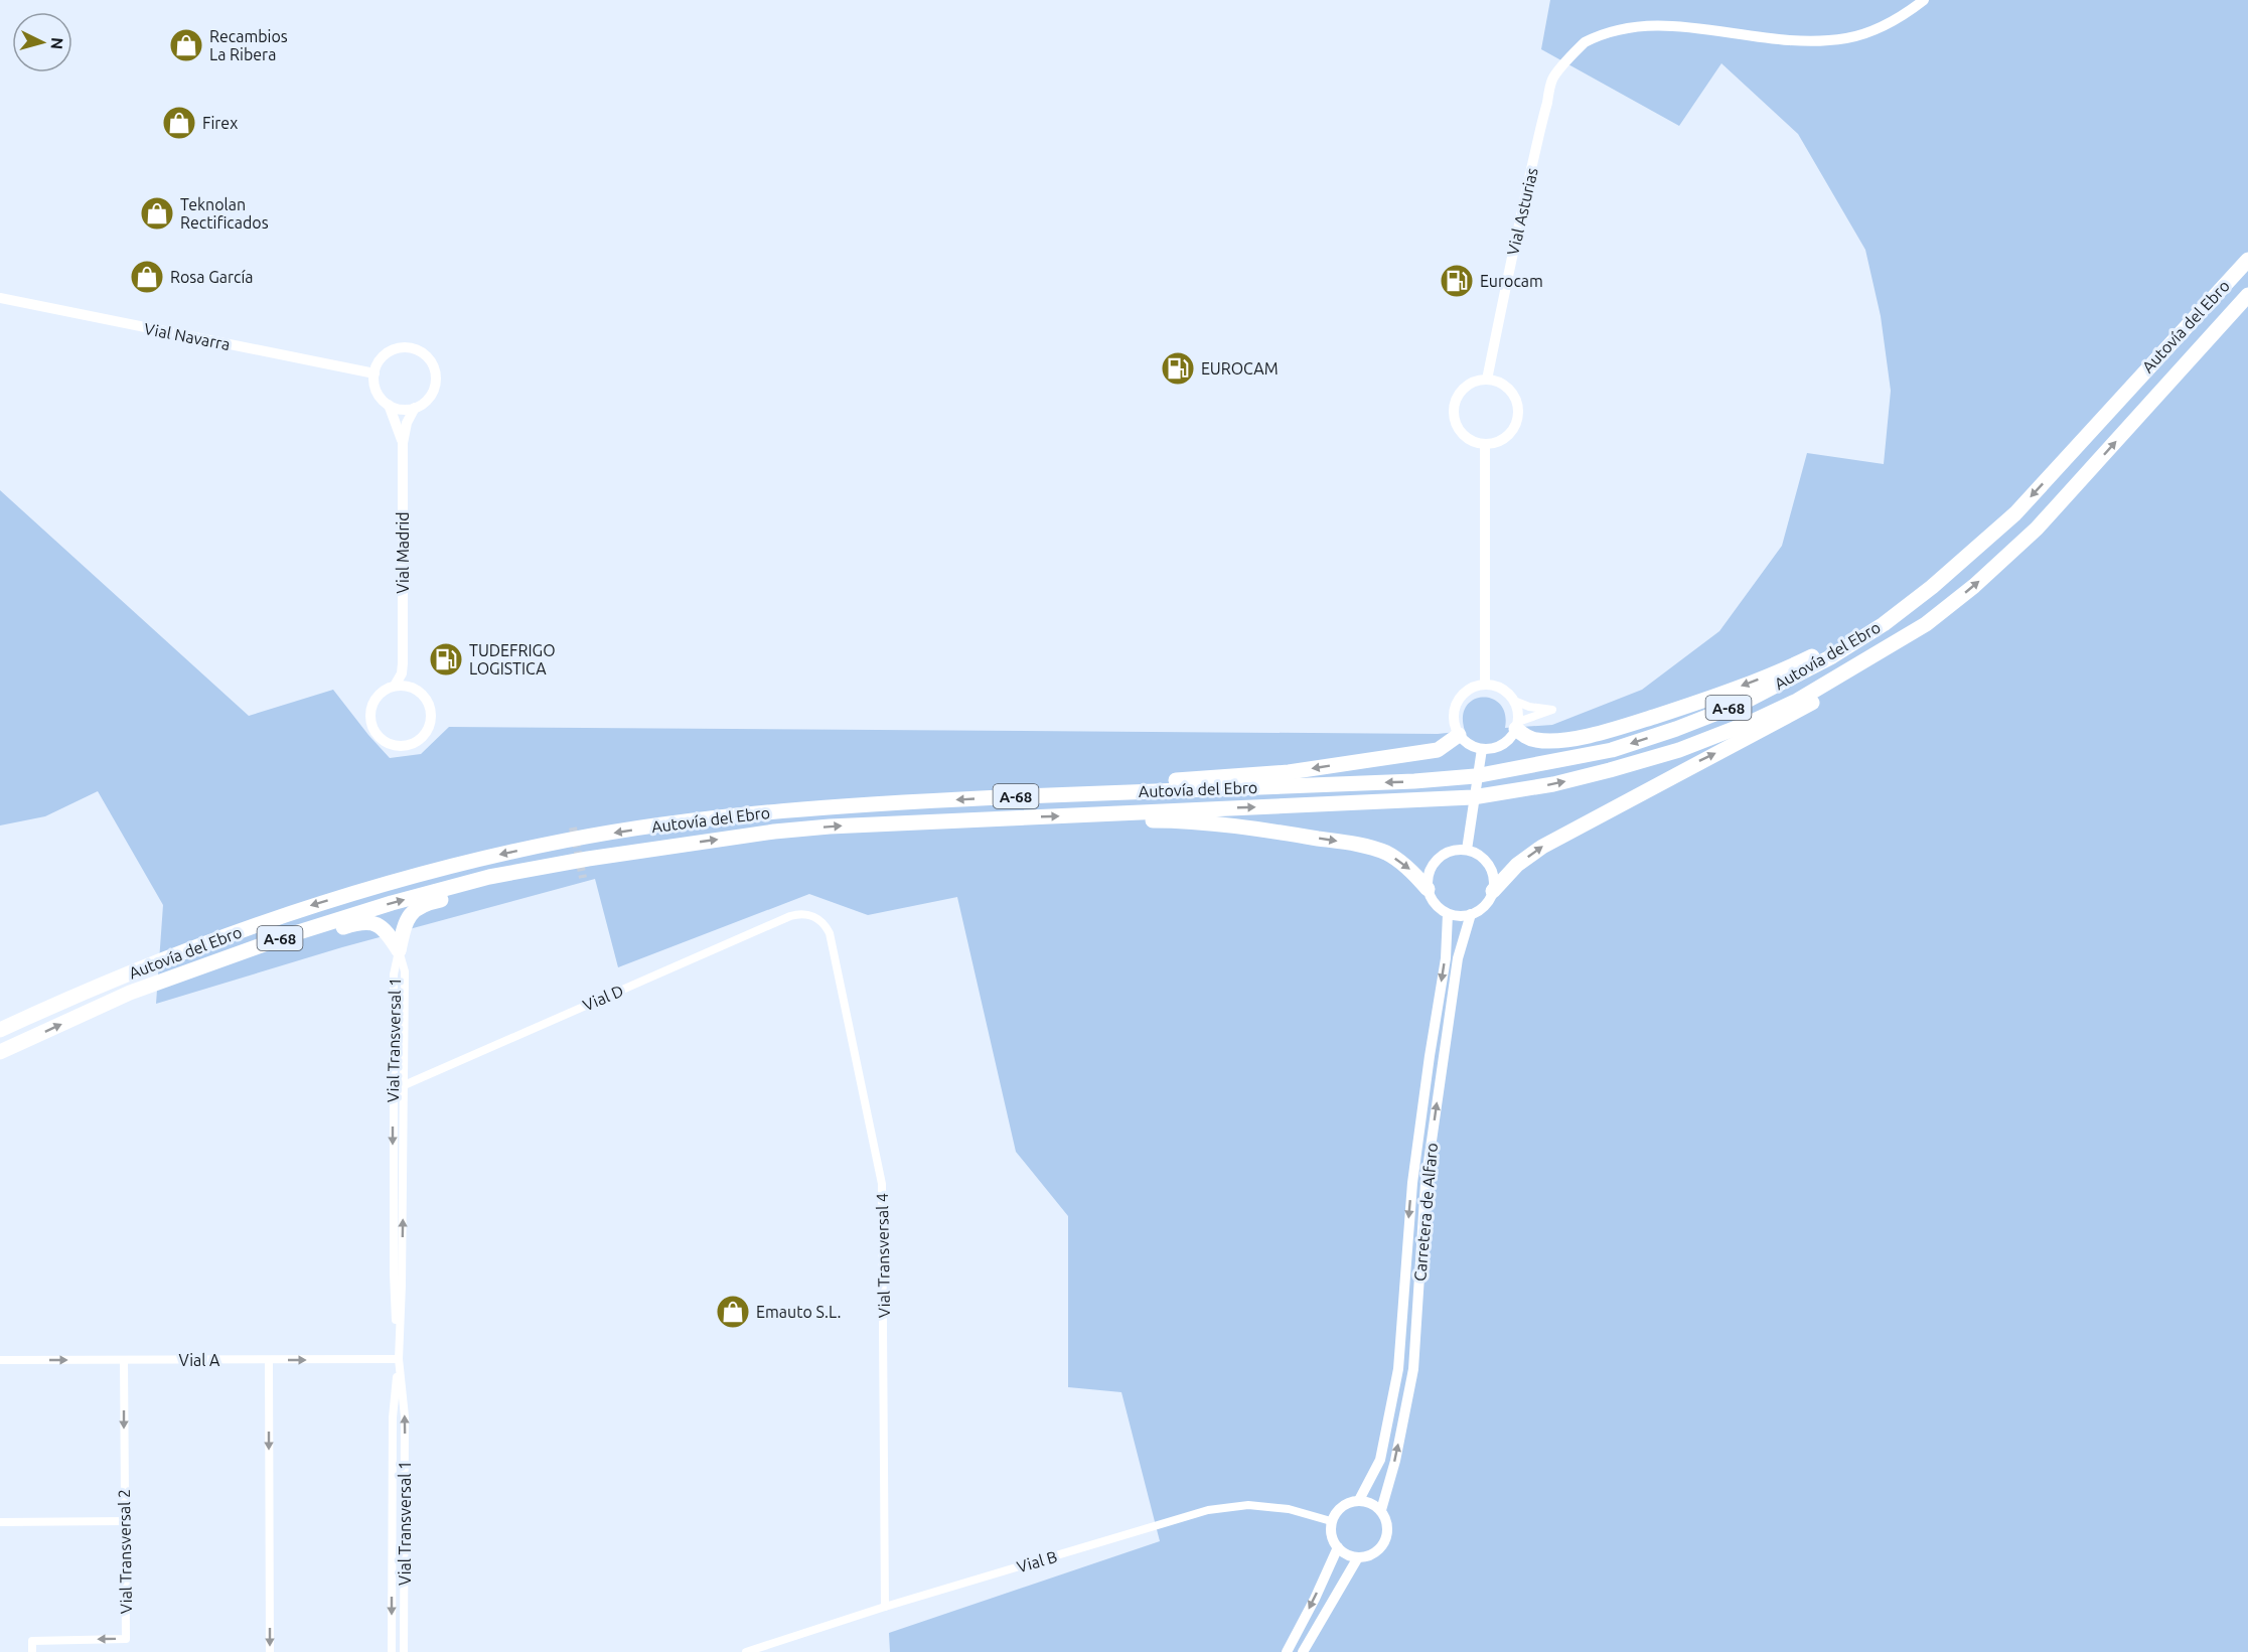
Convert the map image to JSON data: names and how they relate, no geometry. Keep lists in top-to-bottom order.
{
  "streets": {
    "highway": ["Autovía del Ebro", "A-68"],
    "street": [
      "Vial Asturias",
      "Vial Navarra",
      "Vial Madrid",
      "Vial D",
      "Vial Transversal 1",
      "Carretera de Alfaro",
      "Vial Transversal 4",
      "Vial A",
      "Vial Transversal 2",
      "Vial B"
    ]
  },
  "crossings": [
    ["Vial Navarra", "Vial Madrid"],
    ["Vial D", "Vial Transversal 1"],
    ["Vial D", "Vial Transversal 4"],
    ["Vial Transversal 1", "Vial A"],
    ["Carretera de Alfaro", "Vial B"],
    ["Vial Transversal 4", "Vial B"],
    ["Vial A", "Vial Transversal 2"]
  ],
  "one_way": ["Vial A"],
  "places": {
    "shop": [
      "Recambios La Ribera",
      "Firex",
      "Teknolan Rectificados",
      "Rosa García",
      "Emauto S.L."
    ],
    "fuel station": ["Eurocam", "EUROCAM", "TUDEFRIGO LOGISTICA"]
  },
  "north": "right"
}
